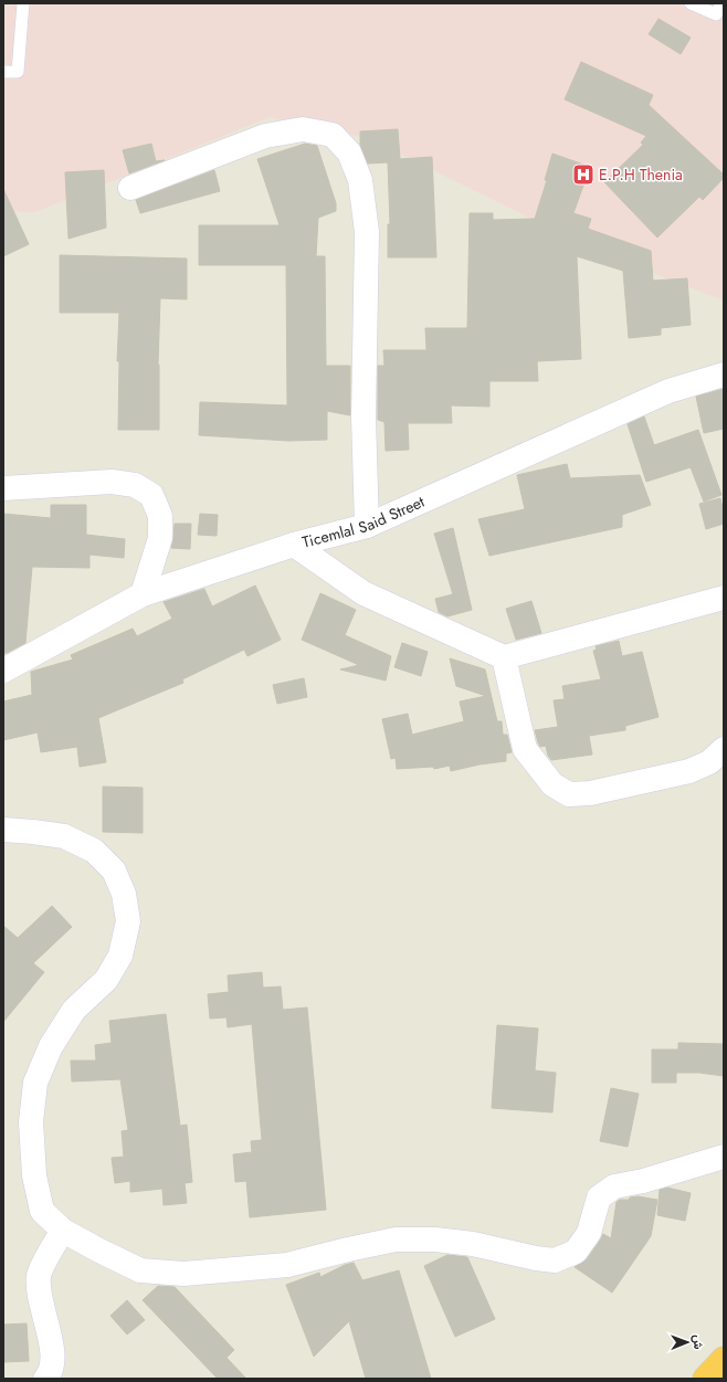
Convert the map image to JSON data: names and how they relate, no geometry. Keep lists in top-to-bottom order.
{
  "streets": {
    "street": ["Ticemlal Said Street"]
  },
  "places": {
    "hospital": ["E.P.H Thenia"]
  },
  "north": "right"
}
